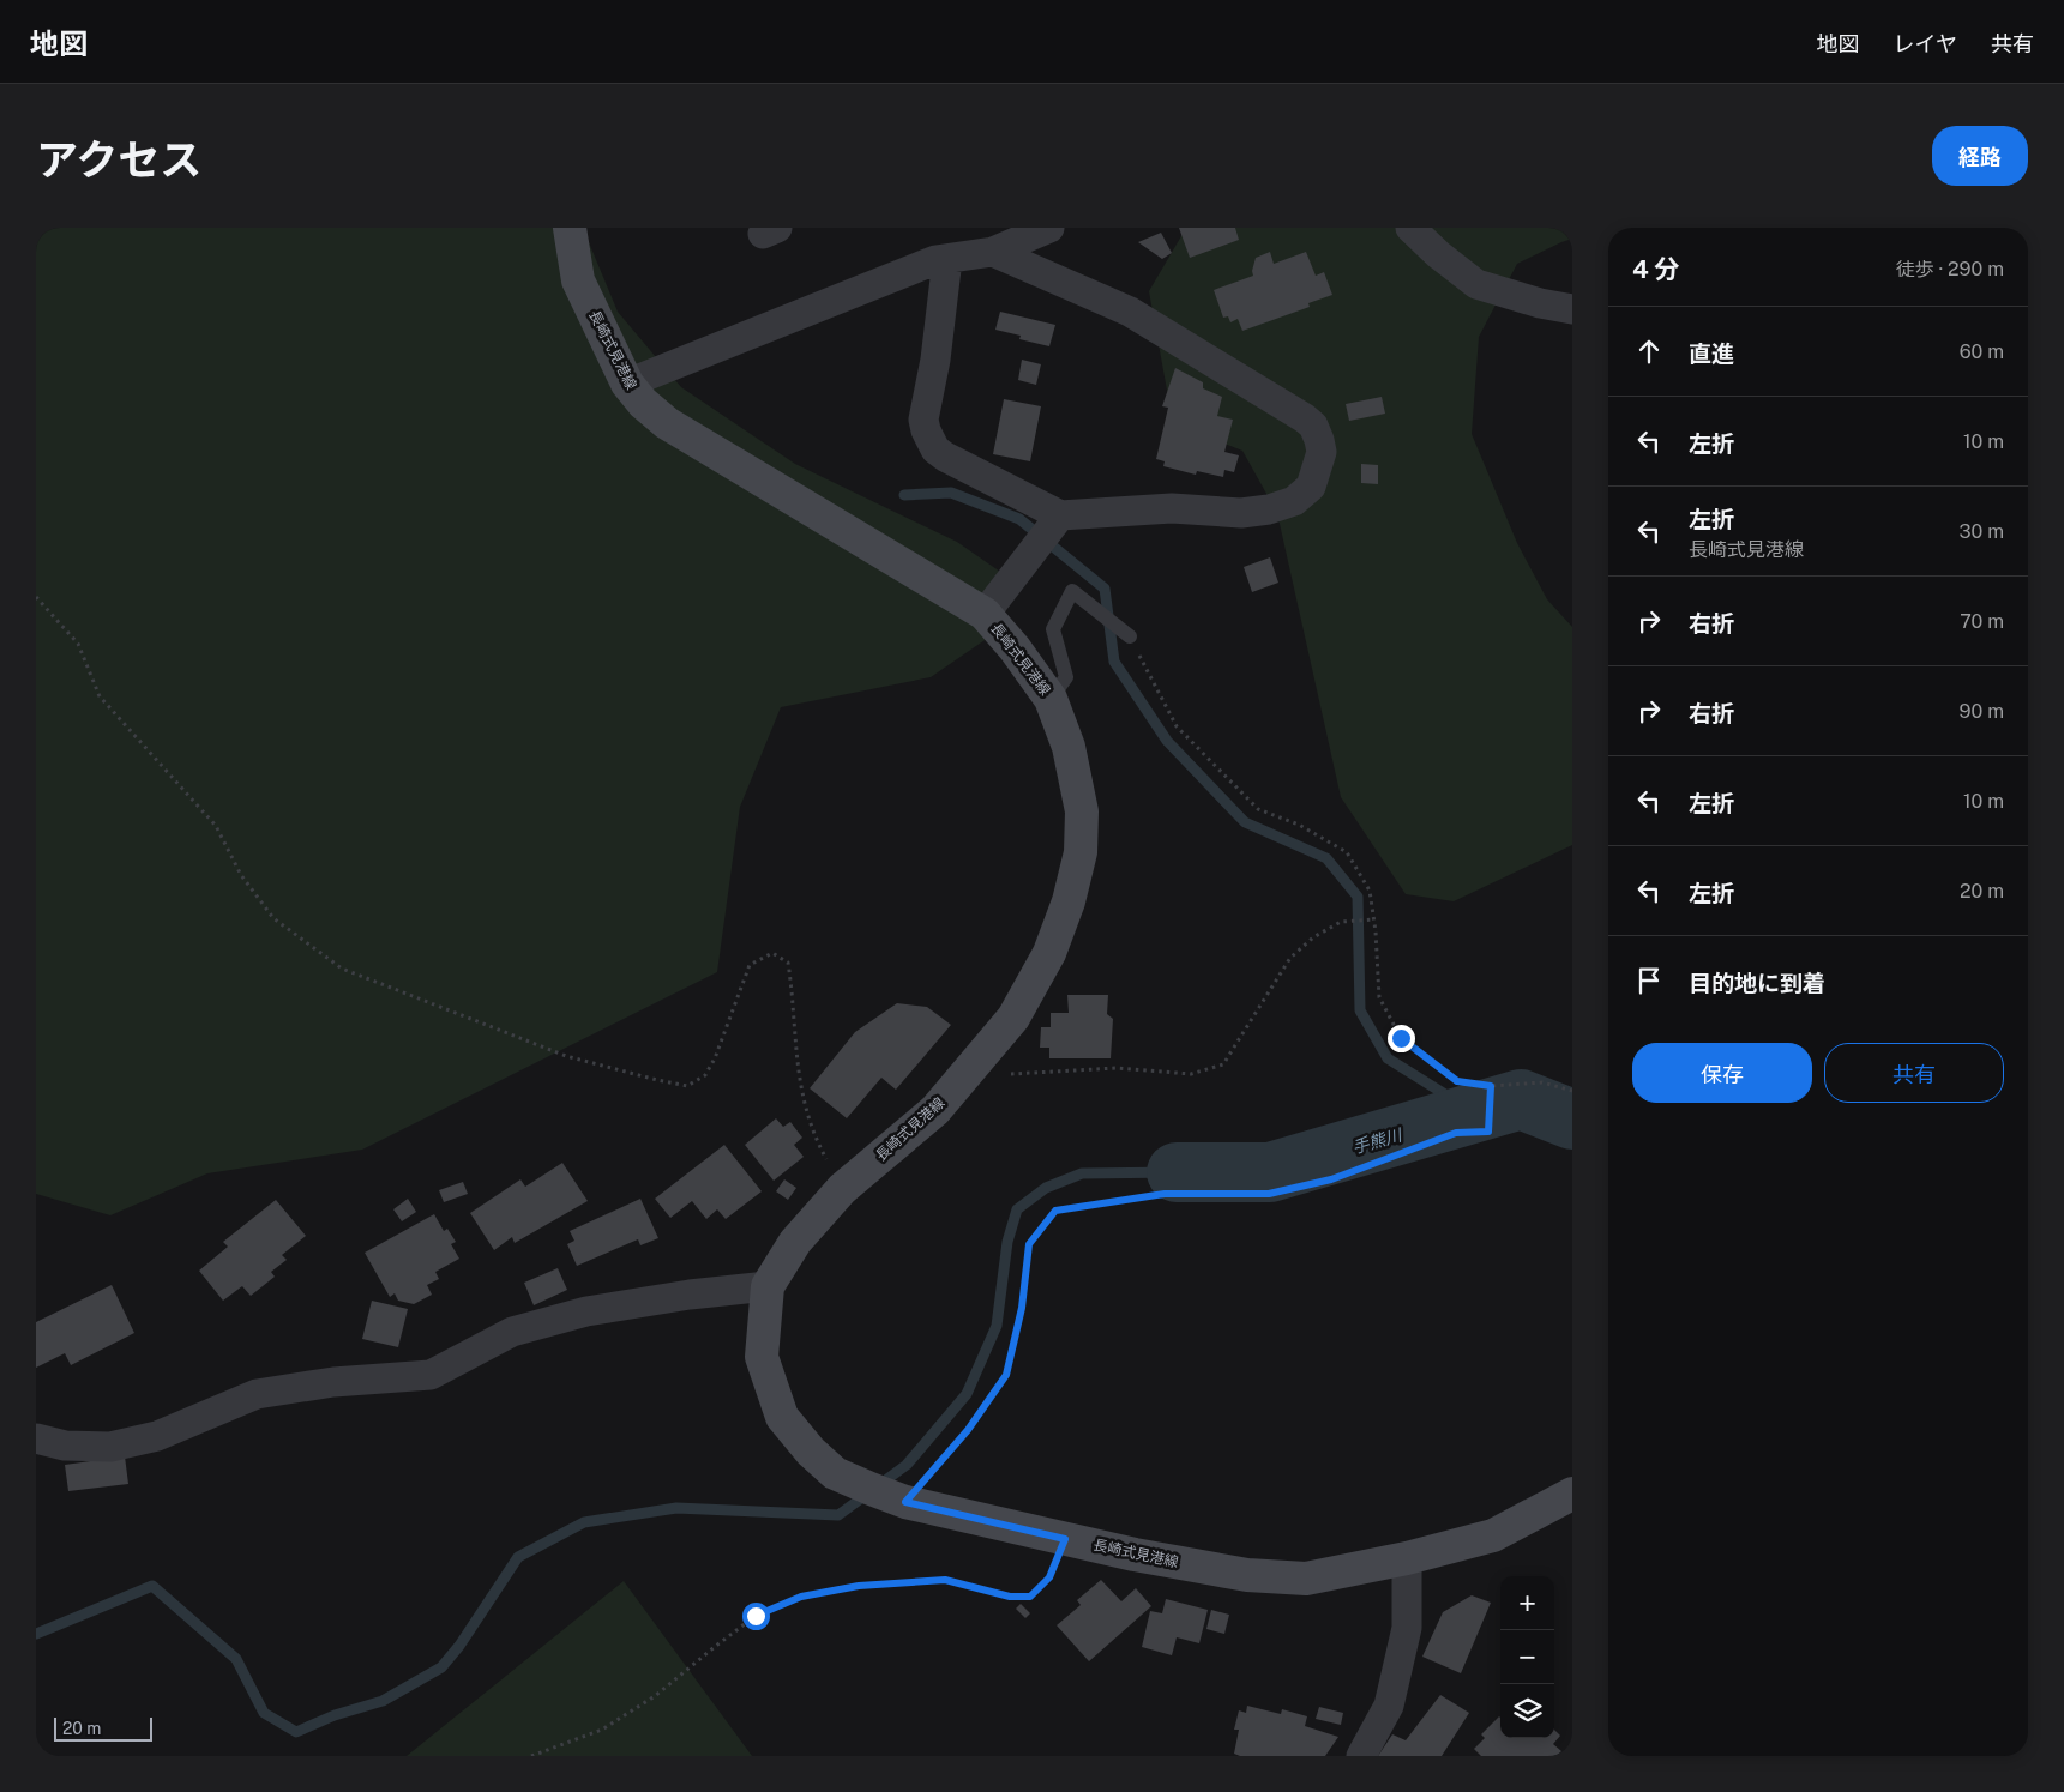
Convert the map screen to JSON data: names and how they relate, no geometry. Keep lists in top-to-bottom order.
{
  "streets": {
    "main road": ["長崎式見港線"]
  },
  "water": ["手熊川"],
  "scale_bar": "20 m",
  "page": {
    "header": "地図",
    "nav": ["地図", "レイヤ", "共有"],
    "title": "アクセス",
    "buttons": [
      "経路",
      ["保存", "共有"]
    ],
    "heading": ["4 分", "徒歩 · 290 m"],
    "list": [
      ["直進", "60 m"],
      ["左折", "10 m"],
      ["左折", "長崎式見港線", "30 m"],
      ["右折", "70 m"],
      ["右折", "90 m"],
      ["左折", "10 m"],
      ["左折", "20 m"],
      "目的地に到着"
    ],
    "map_buttons": ["+", "−"],
    "scale": "20 m"
  }
}
